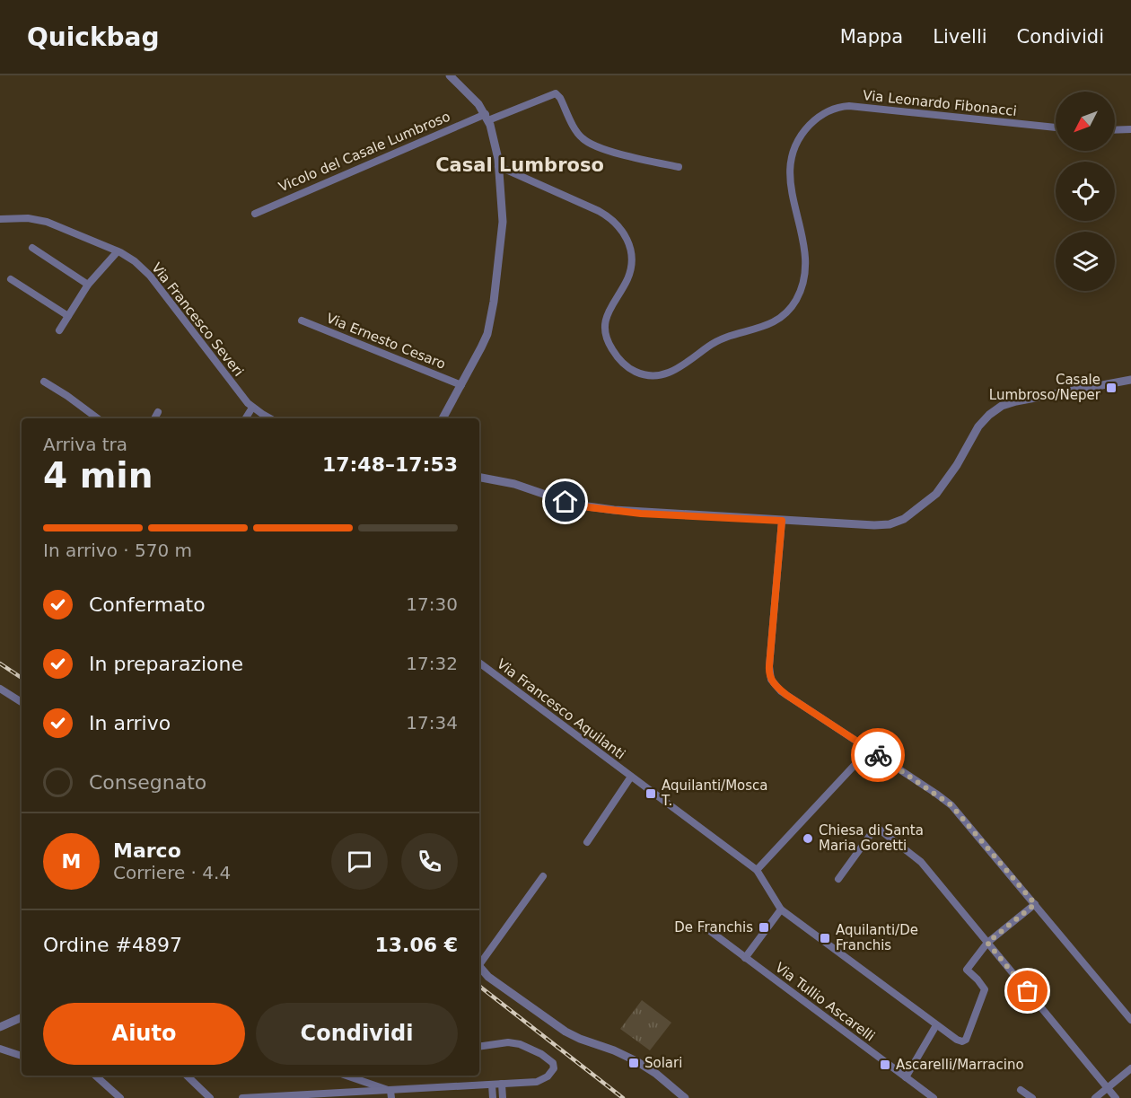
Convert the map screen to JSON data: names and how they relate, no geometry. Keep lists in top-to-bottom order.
{
  "streets": {
    "street": [
      "Via Leonardo Fibonacci",
      "Vicolo del Casale Lumbroso",
      "Via Francesco Severi",
      "Via Ernesto Cesaro",
      "Via Francesco Aquilanti",
      "Via Tullio Ascarelli"
    ]
  },
  "districts": ["Casal Lumbroso"],
  "places": {
    "transit": [
      "Casale Lumbroso/Neper",
      "Aquilanti/Mosca T.",
      "De Franchis",
      "Aquilanti/De Franchis",
      "Solari",
      "Ascarelli/Marracino"
    ],
    "other": ["Chiesa di Santa Maria Goretti"]
  },
  "north": "bottom left",
  "page": {
    "header": "Quickbag",
    "nav": ["Mappa", "Livelli", "Condividi"],
    "heading": ["4 min", "Arriva tra", "17:48–17:53"],
    "panel": [
      "Marco",
      "Corriere · 4.4",
      "Ordine #4897",
      "13.06 €"
    ],
    "bar": "In arrivo · 570 m",
    "list": [
      ["Confermato", "17:30"],
      ["In preparazione", "17:32"],
      ["In arrivo", "17:34"],
      "Consegnato"
    ],
    "round": "M",
    "buttons": ["Aiuto", "Condividi"]
  }
}
